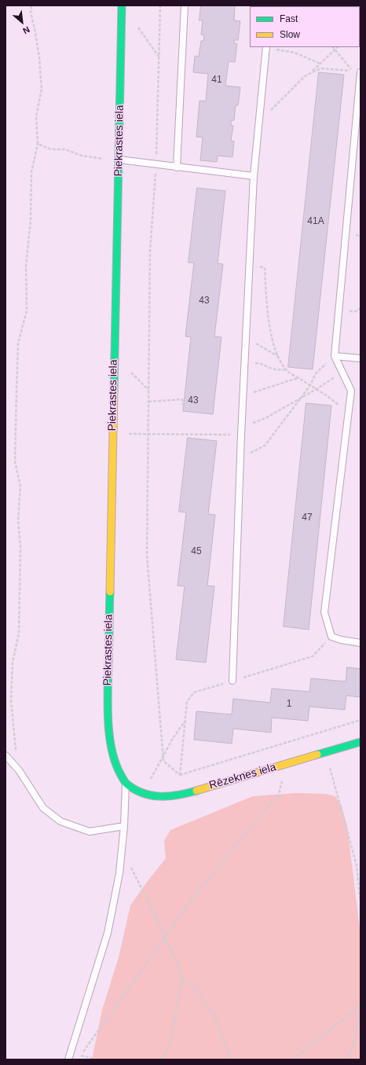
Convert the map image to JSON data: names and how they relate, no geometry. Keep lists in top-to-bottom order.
{
  "streets": {
    "street": ["Piekrastes iela", "Rēzeknes iela"]
  },
  "crossings": [
    ["Piekrastes iela", "Rēzeknes iela"]
  ],
  "house_numbers": [
    "41",
    "41A",
    "43",
    "43",
    "47",
    "45",
    "1"
  ],
  "legend": ["Fast", "Slow"],
  "north": "bottom right"
}
